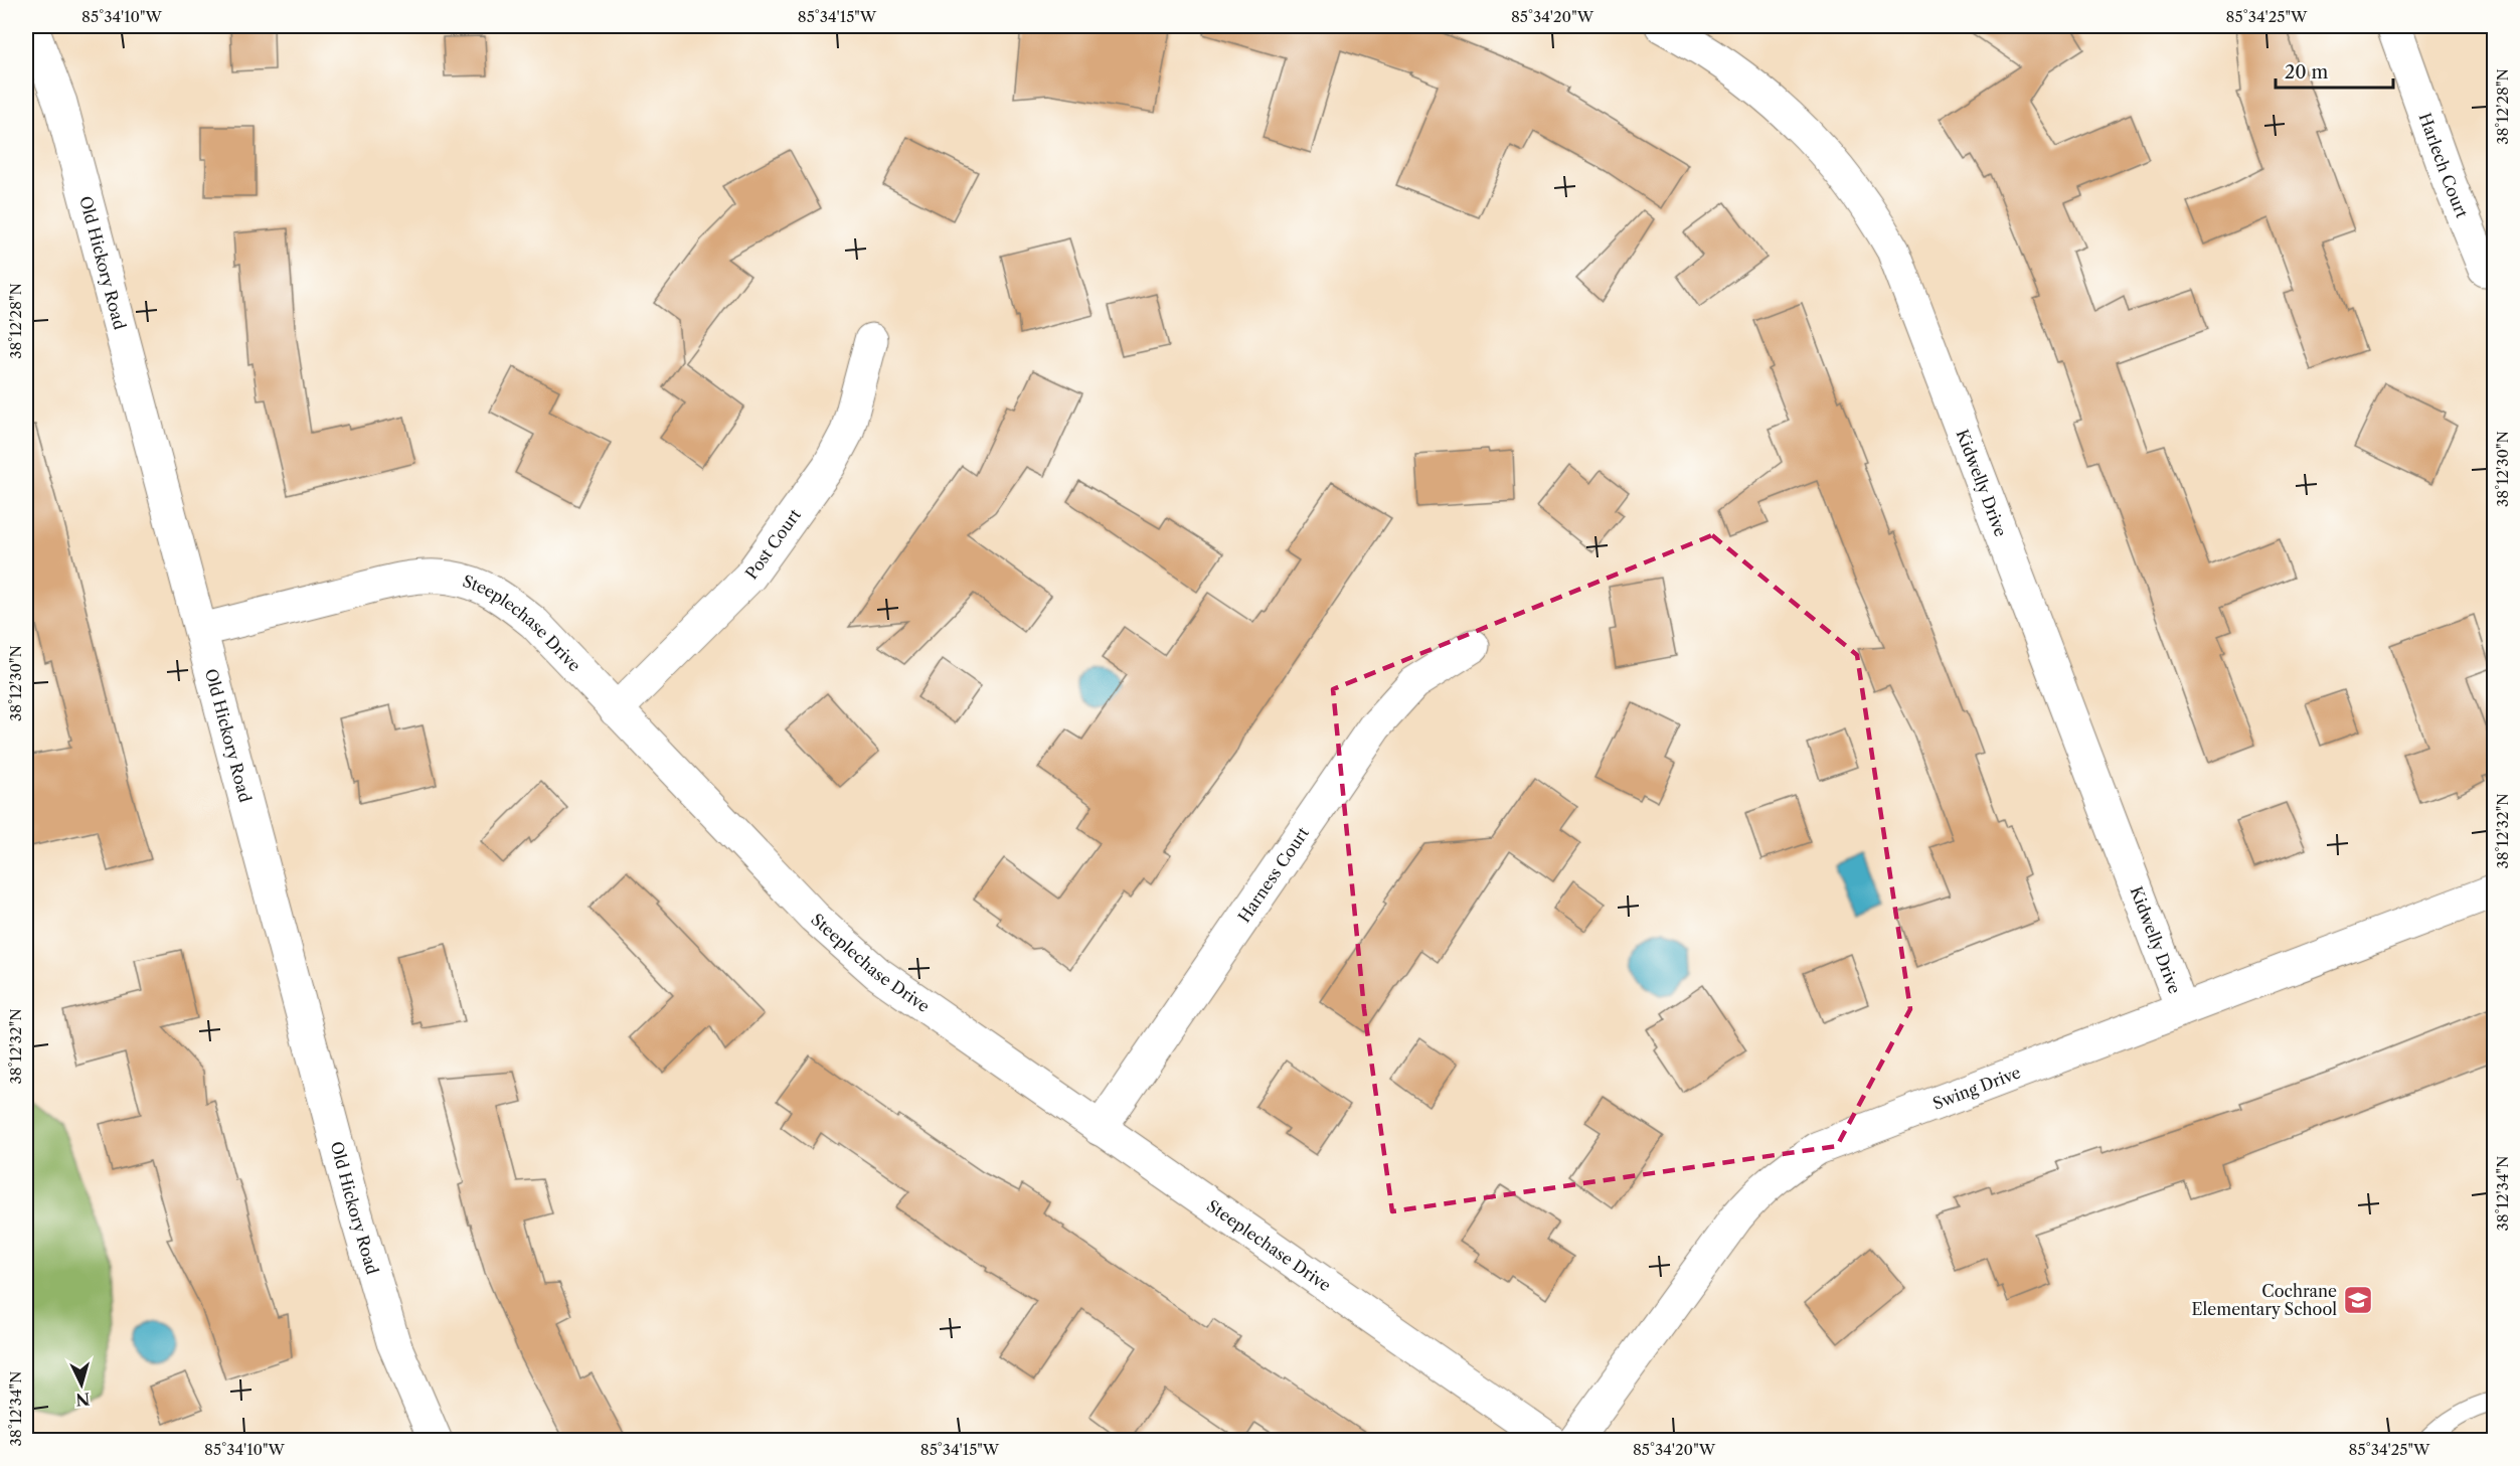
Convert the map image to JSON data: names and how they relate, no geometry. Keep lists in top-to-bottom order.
{
  "streets": {
    "street": [
      "Harlech Court",
      "Old Hickory Road",
      "Kidwelly Drive",
      "Post Court",
      "Steeplechase Drive",
      "Harness Court",
      "Swing Drive"
    ]
  },
  "crossings": [
    ["Old Hickory Road", "Steeplechase Drive"],
    ["Kidwelly Drive", "Swing Drive"],
    ["Post Court", "Steeplechase Drive"],
    ["Steeplechase Drive", "Harness Court"]
  ],
  "places": {
    "school or university": ["Cochrane Elementary School"]
  },
  "scale_bar": "20 m",
  "north": "bottom",
  "coordinates": [
    "85°34'10\"W",
    "85°34'15\"W",
    "85°34'20\"W",
    "85°34'25\"W",
    "38°12'28\"N",
    "38°12'30\"N",
    "38°12'32\"N",
    "38°12'34\"N"
  ]
}
